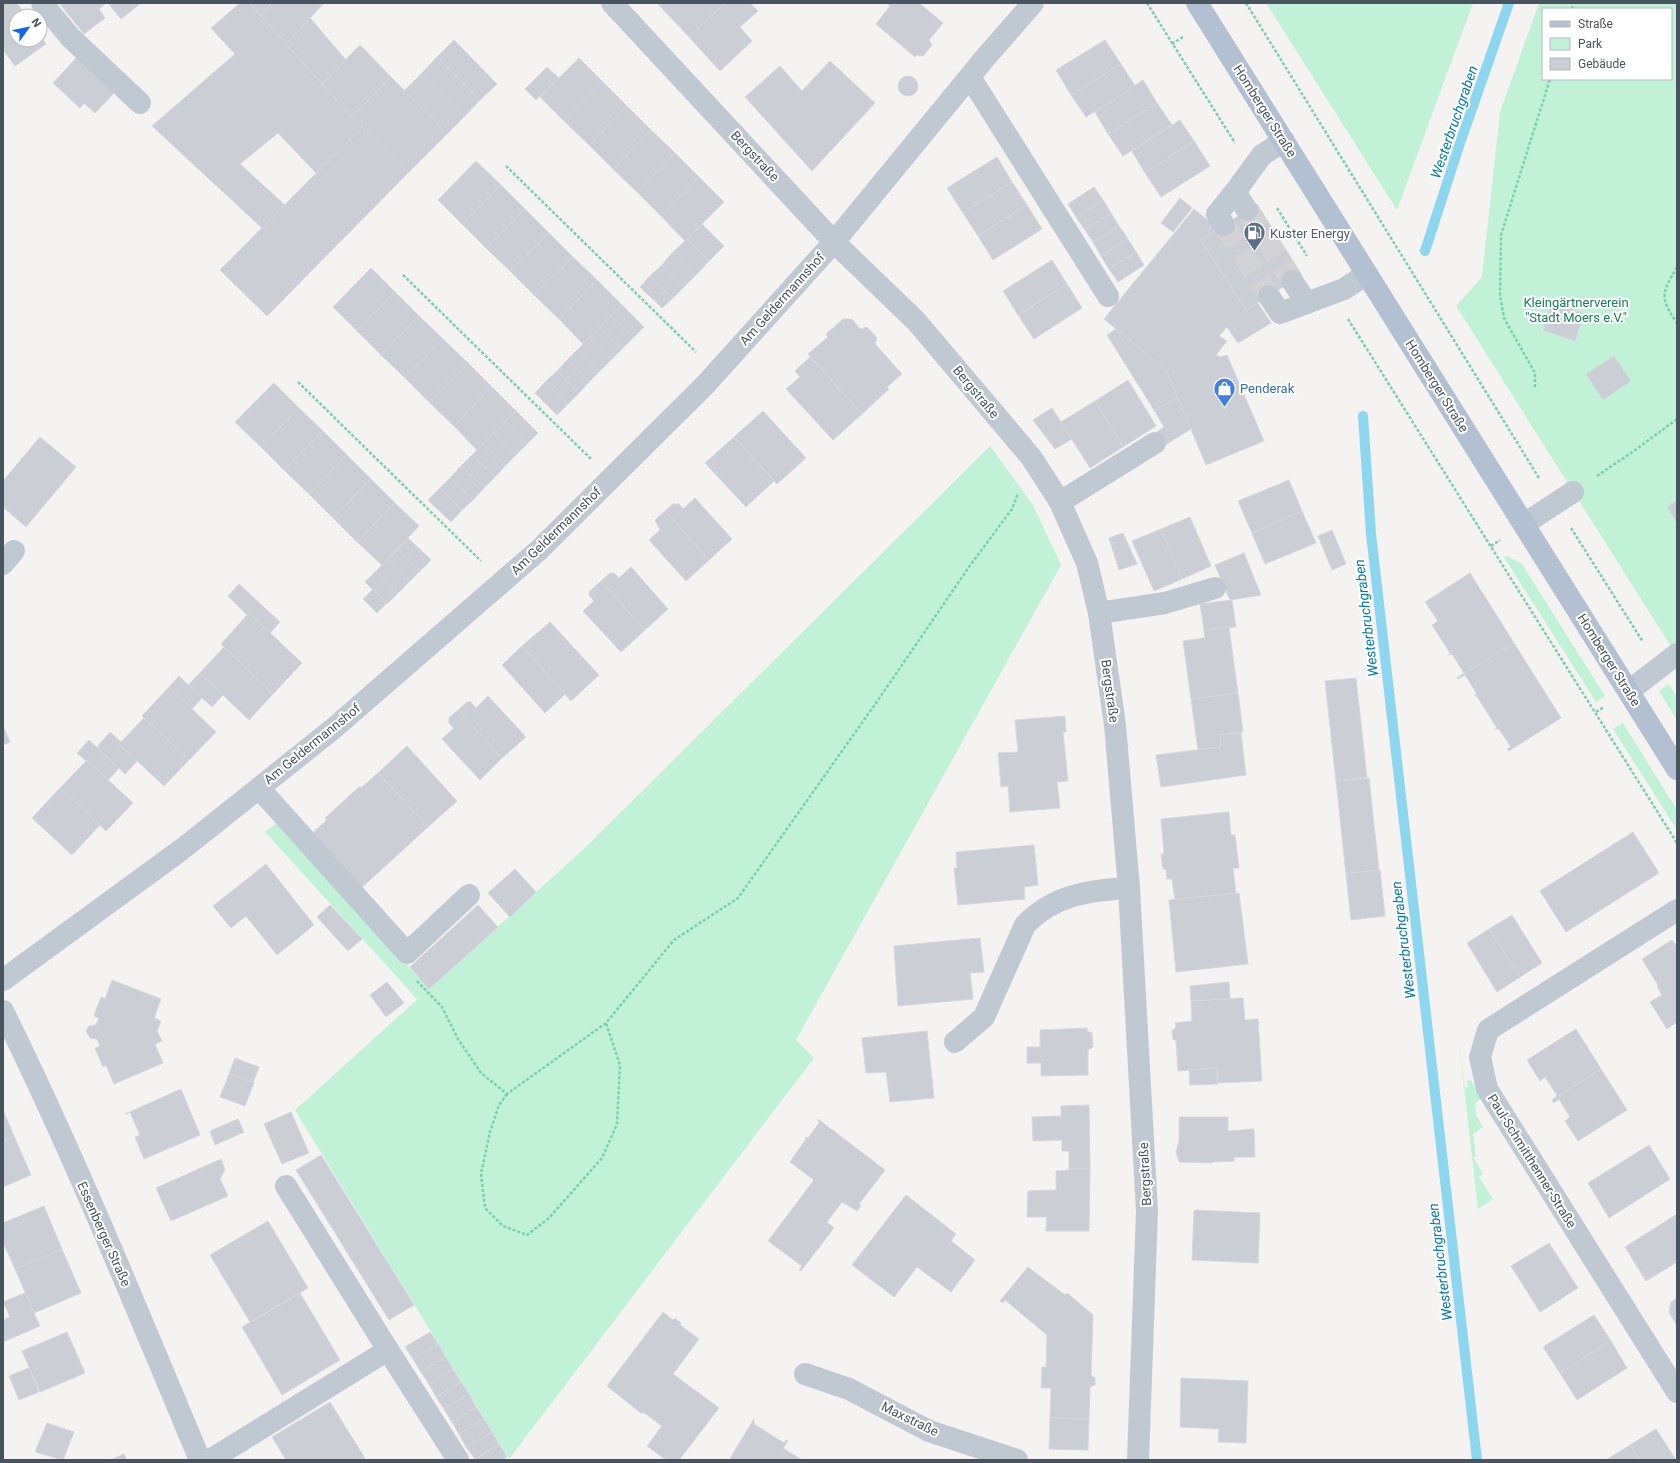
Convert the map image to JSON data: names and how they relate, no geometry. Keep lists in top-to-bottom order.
{
  "streets": {
    "main road": ["Homberger Straße"],
    "street": [
      "Bergstraße",
      "Am Geldermannshof",
      "Paul-Schmitthenner-Straße",
      "Essenberger Straße",
      "Maxstraße"
    ]
  },
  "crossings": [
    ["Bergstraße", "Am Geldermannshof"]
  ],
  "water": ["Westerbruchgraben"],
  "parks": ["Kleingärtnerverein \"Stadt Moers e.V.\""],
  "places": {
    "fuel station": ["Kuster Energy"],
    "shop": ["Penderak"]
  },
  "legend": ["Straße", "Park", "Gebäude"],
  "north": "top right"
}
